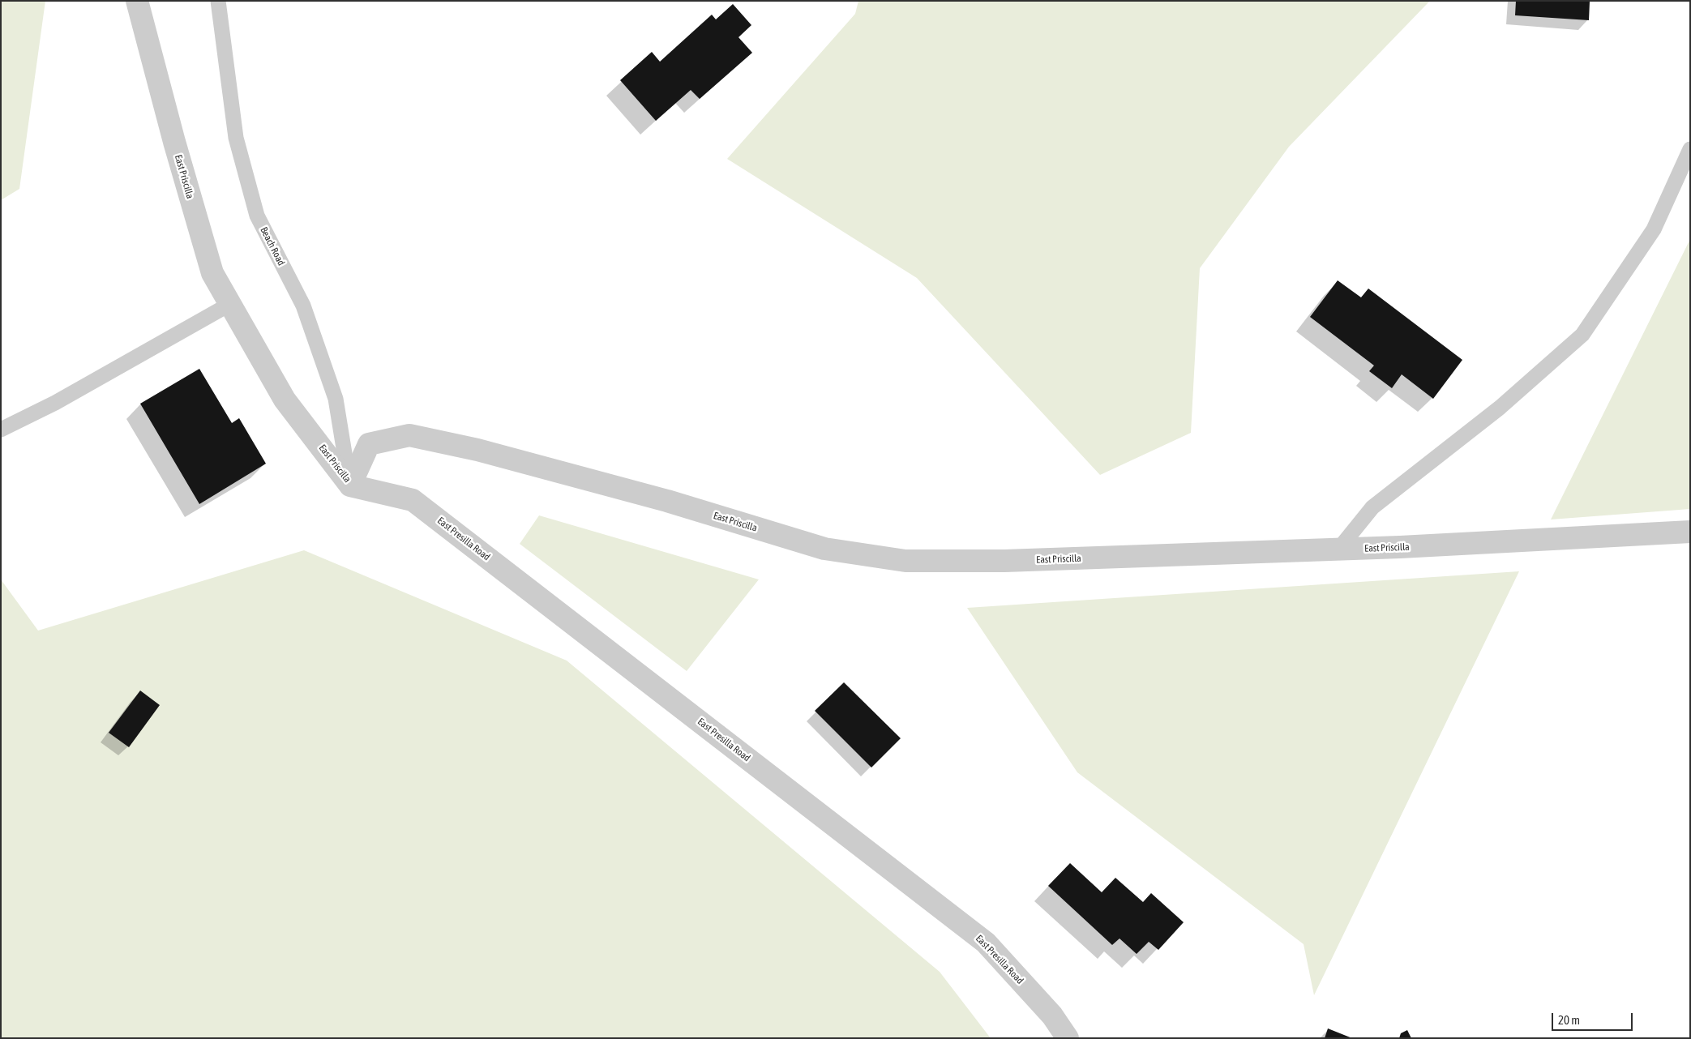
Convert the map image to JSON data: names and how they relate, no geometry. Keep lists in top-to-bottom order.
{
  "streets": {
    "street": ["East Priscilla", "East Presilla Road"],
    "lane": ["Beach Road"]
  },
  "crossings": [
    ["East Priscilla", "Beach Road"],
    ["East Priscilla", "East Presilla Road"],
    ["Beach Road", "East Presilla Road"]
  ],
  "scale_bar": "20 m"
}
